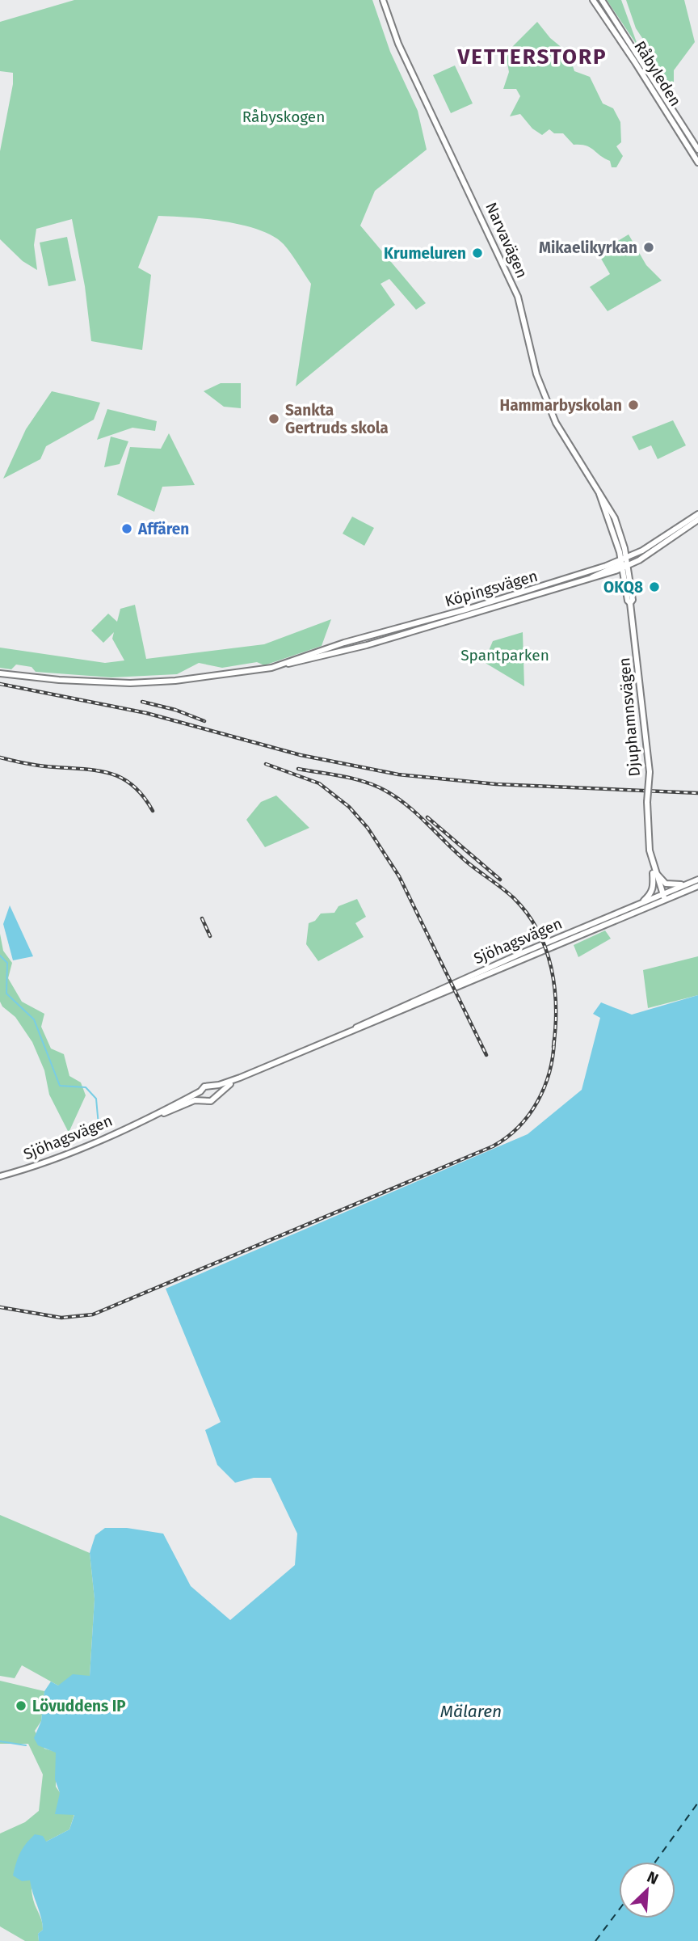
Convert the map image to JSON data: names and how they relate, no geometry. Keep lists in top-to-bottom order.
{
  "streets": {
    "main road": [
      "Råbyleden",
      "Narvavägen",
      "Köpingsvägen",
      "Djuphamnsvägen",
      "Sjöhagsvägen"
    ]
  },
  "crossings": [
    ["Narvavägen", "Köpingsvägen"],
    ["Narvavägen", "Djuphamnsvägen"],
    ["Köpingsvägen", "Djuphamnsvägen"],
    ["Djuphamnsvägen", "Sjöhagsvägen"]
  ],
  "districts": ["VETTERSTORP"],
  "water": ["Mälaren"],
  "parks": ["Råbyskogen", "Spantparken"],
  "places": [
    "Mikaelikyrkan",
    "Krumeluren",
    "Hammarbyskolan",
    "Sankta Gertruds skola",
    "Affären",
    "OKQ8",
    "Lövuddens IP"
  ],
  "north": "top right"
}
